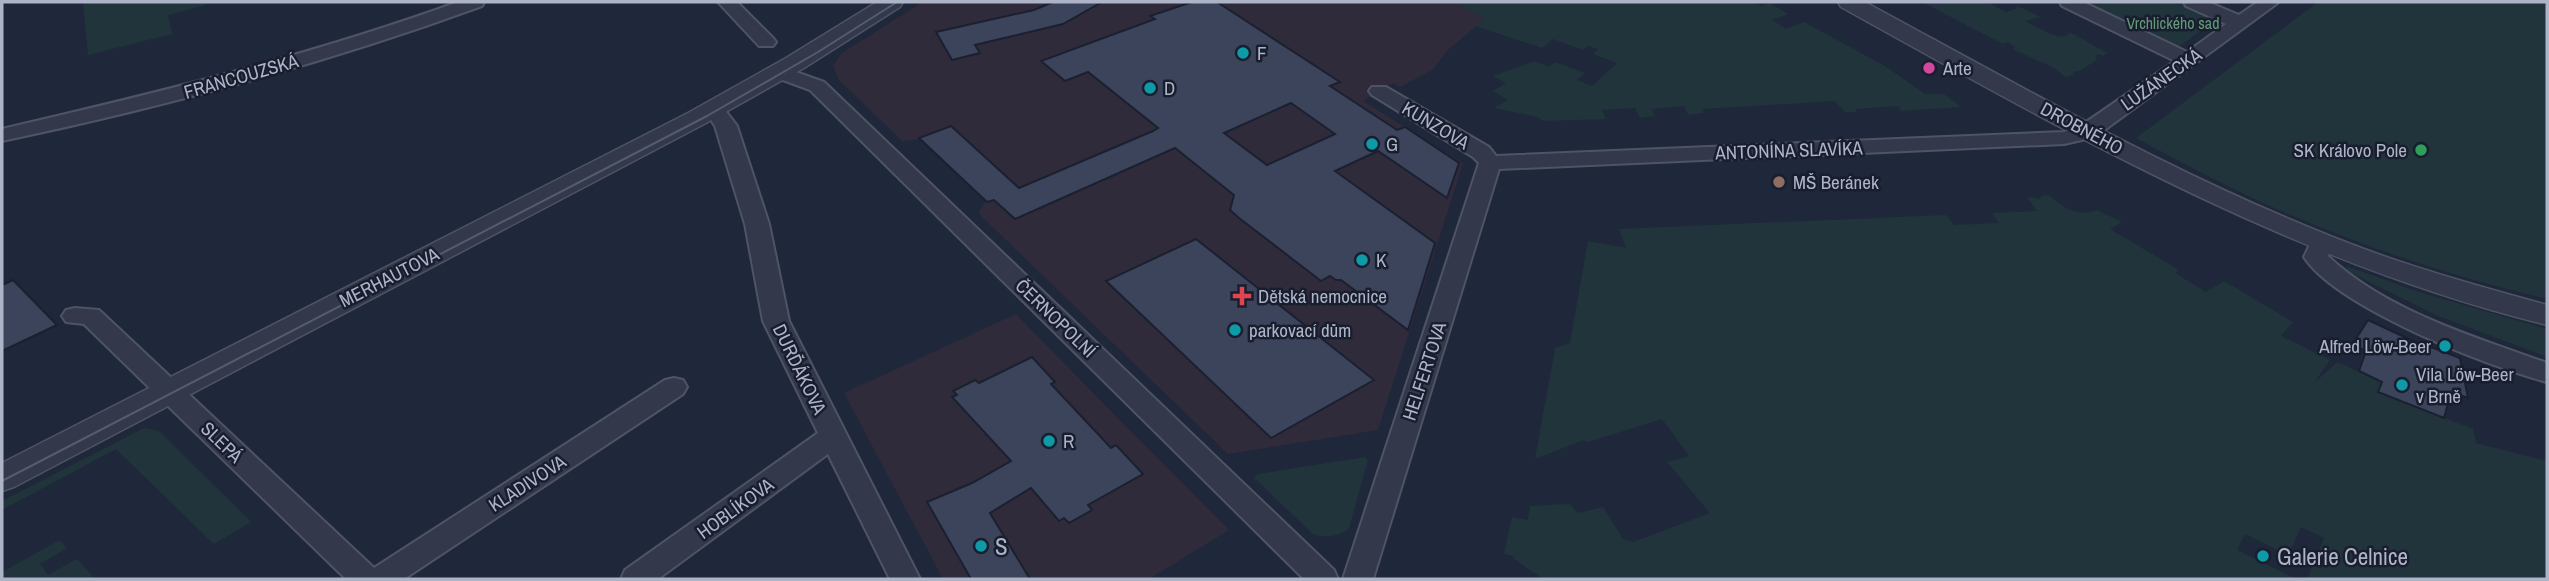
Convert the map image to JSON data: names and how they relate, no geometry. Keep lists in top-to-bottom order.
{
  "streets": {
    "street": [
      "FRANCOUZSKÁ",
      "LUŽÁNECKÁ",
      "KUNZOVA",
      "DROBNÉHO",
      "ANTONÍNA SLAVÍKA",
      "MERHAUTOVA",
      "ČERNOPOLNÍ",
      "DURĎÁKOVA",
      "HELFERTOVA",
      "SLEPÁ",
      "KLADIVOVA",
      "HOBLÍKOVA"
    ]
  },
  "crossings": [
    ["LUŽÁNECKÁ", "DROBNÉHO"],
    ["LUŽÁNECKÁ", "ANTONÍNA SLAVÍKA"],
    ["KUNZOVA", "ANTONÍNA SLAVÍKA"],
    ["KUNZOVA", "HELFERTOVA"],
    ["DROBNÉHO", "ANTONÍNA SLAVÍKA"],
    ["ANTONÍNA SLAVÍKA", "HELFERTOVA"],
    ["MERHAUTOVA", "ČERNOPOLNÍ"],
    ["MERHAUTOVA", "DURĎÁKOVA"],
    ["MERHAUTOVA", "SLEPÁ"],
    ["DURĎÁKOVA", "HOBLÍKOVA"]
  ],
  "parks": ["Vrchlického sad"],
  "places": {
    "other": [
      "F",
      "Arte",
      "D",
      "G",
      "SK Královo Pole",
      "MŠ Beránek",
      "K",
      "parkovací dům",
      "Alfred Löw-Beer",
      "Vila Löw-Beer v Brně",
      "R",
      "S",
      "Galerie Celnice"
    ],
    "health": ["Dětská nemocnice"]
  }
}
